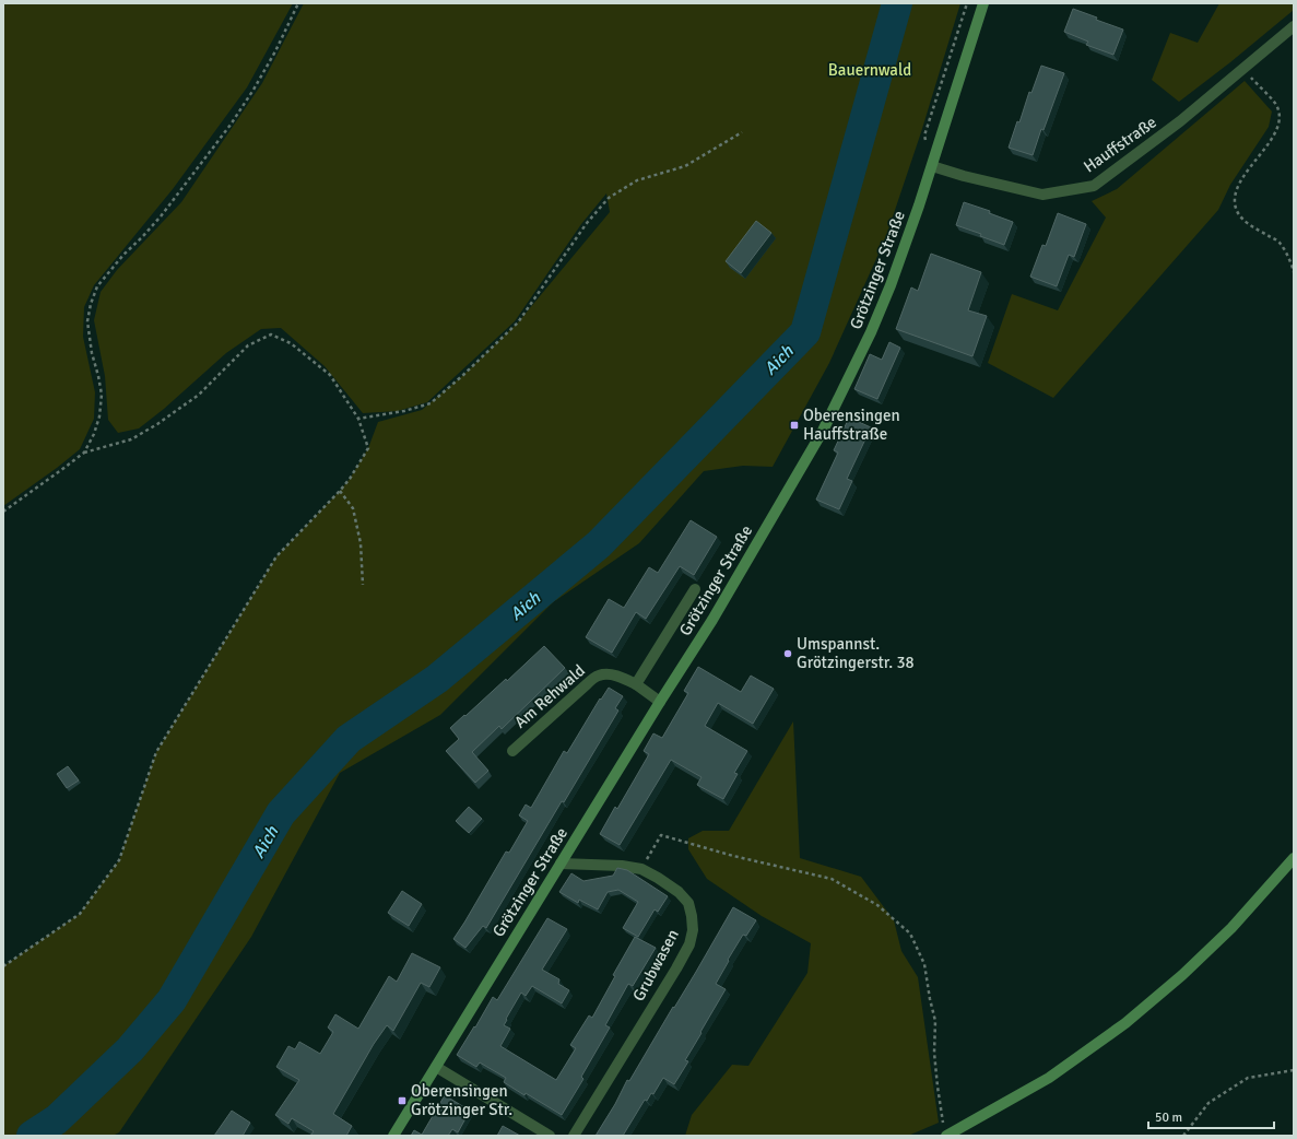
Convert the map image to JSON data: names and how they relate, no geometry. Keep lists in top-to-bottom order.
{
  "streets": {
    "main road": ["Grötzinger Straße"],
    "street": ["Hauffstraße", "Am Rehwald", "Grubwasen"]
  },
  "crossings": [
    ["Hauffstraße", "Grötzinger Straße"],
    ["Grötzinger Straße", "Am Rehwald"],
    ["Grötzinger Straße", "Grubwasen"]
  ],
  "water": ["Aich"],
  "parks": ["Bauernwald"],
  "places": {
    "transit": ["Oberensingen Hauffstraße", "Oberensingen Grötzinger Str."],
    "other": ["Umspannst. Grötzingerstr. 38"]
  },
  "scale_bar": "50 m"
}
